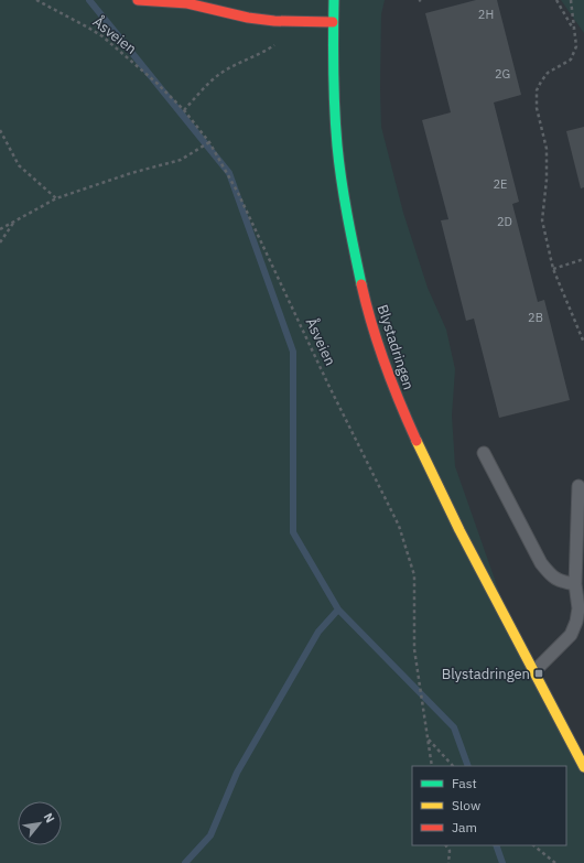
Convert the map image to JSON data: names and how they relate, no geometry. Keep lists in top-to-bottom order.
{
  "streets": {
    "street": ["Blystadringen"],
    "path": ["Åsveien"]
  },
  "places": {
    "transit": ["Blystadringen"]
  },
  "house_numbers": [
    "2H",
    "2G",
    "2E",
    "2D",
    "2B"
  ],
  "legend": ["Fast", "Slow", "Jam"],
  "north": "top right"
}
